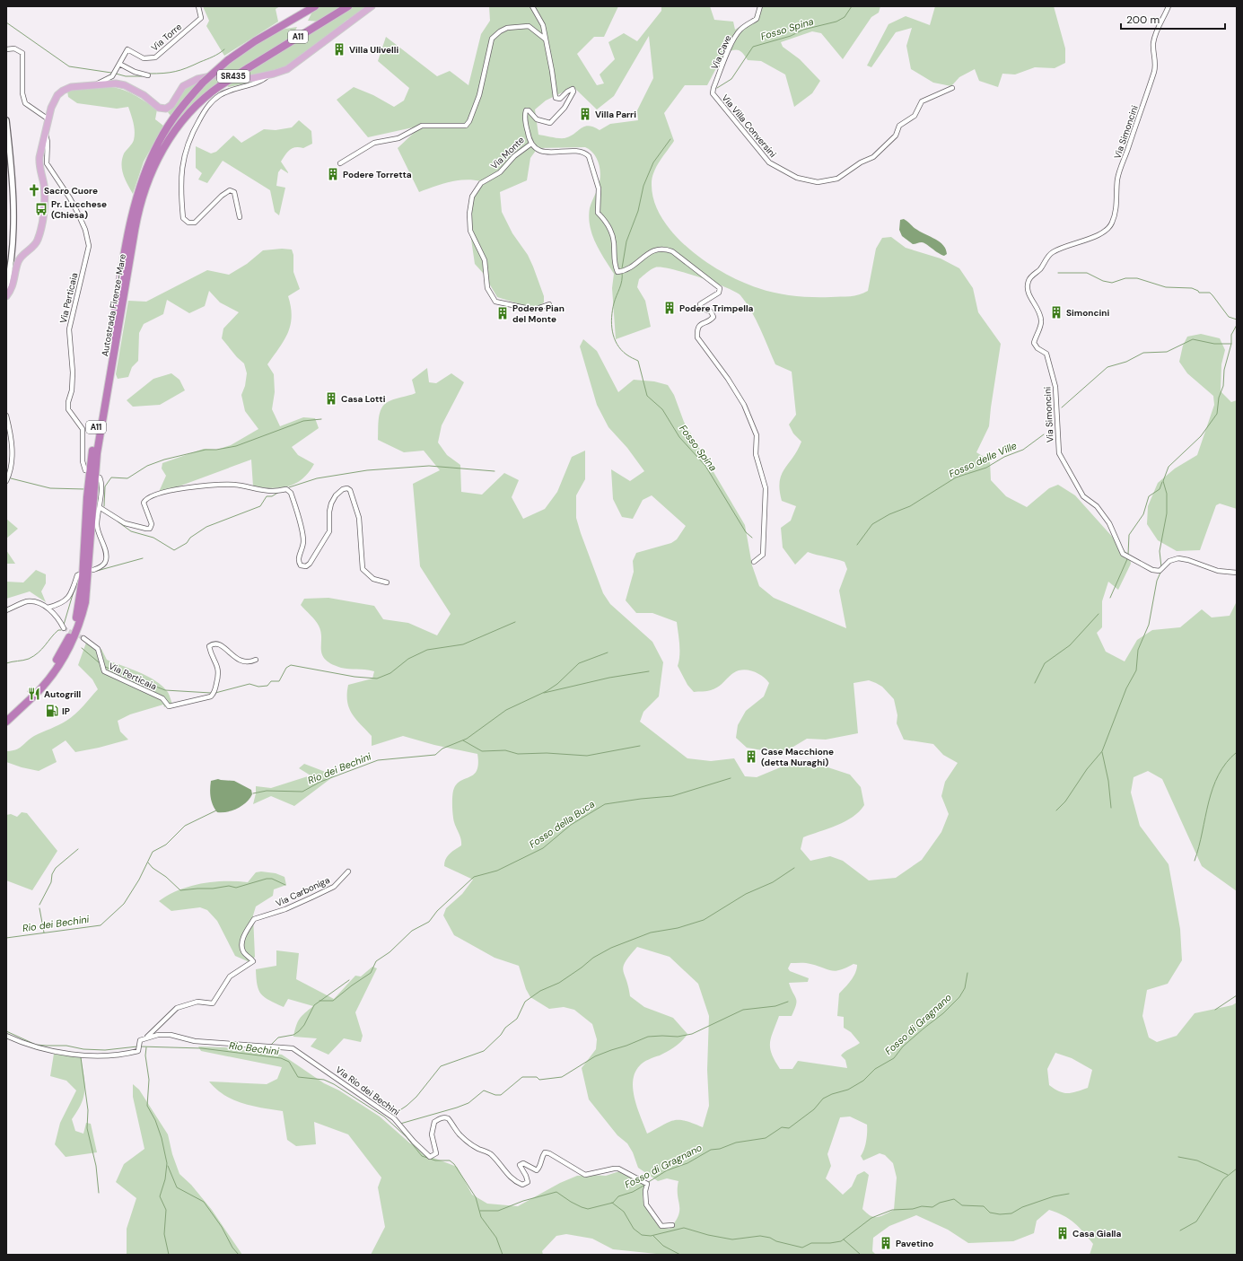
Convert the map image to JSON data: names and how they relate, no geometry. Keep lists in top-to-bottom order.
{
  "streets": {
    "highway": ["A11", "Autostrada Firenze-Mare"],
    "main road": ["SR435"],
    "street": [
      "Via Torre",
      "Via Cave",
      "Via Villa Conversini",
      "Via Simoncini",
      "Via Monte",
      "Via Perticaia",
      "Via Carboniga",
      "Via Rio dei Bechini"
    ]
  },
  "crossings": [
    ["Via Cave", "Via Villa Conversini"],
    ["SR435", "Via Perticaia"],
    ["Via Carboniga", "Via Rio dei Bechini"]
  ],
  "water": [
    "Fosso Spina",
    "Fosso delle Ville",
    "Rio dei Bechini",
    "Fosso della Buca",
    "Fosso di Gragnano",
    "Rio Bechini"
  ],
  "places": {
    "building": [
      "Villa Ulivelli",
      "Villa Parri",
      "Podere Torretta",
      "Podere Trimpella",
      "Simoncini",
      "Podere Pian del Monte",
      "Casa Lotti",
      "Case Macchione (detta Nuraghi)",
      "Casa Gialla",
      "Pavetino"
    ],
    "church": ["Sacro Cuore"],
    "bus stop": ["Pr. Lucchese (Chiesa)"],
    "restaurant": ["Autogrill"],
    "fuel station": ["IP"]
  },
  "scale_bar": "200 m"
}
